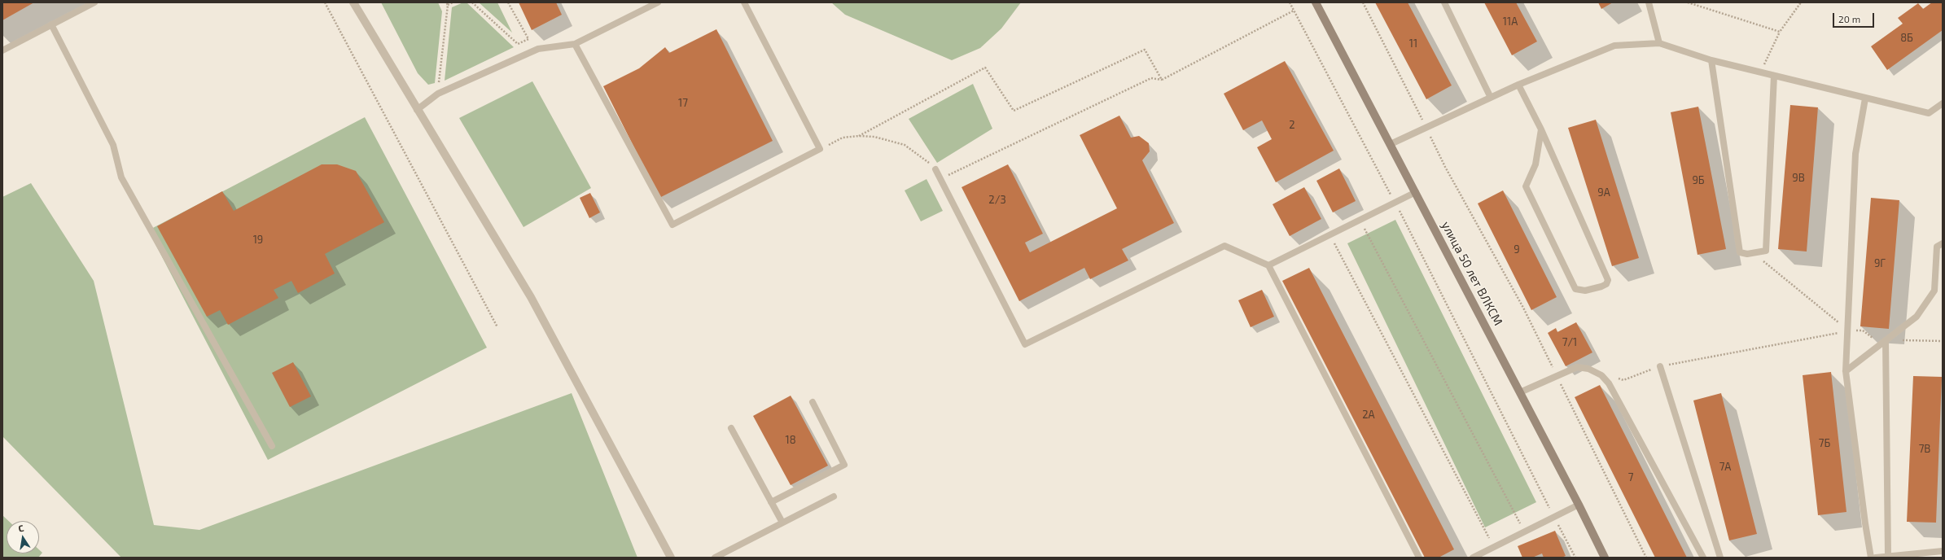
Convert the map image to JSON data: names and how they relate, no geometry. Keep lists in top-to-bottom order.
{
  "streets": {
    "street": ["улица 50 лет ВЛКСМ"]
  },
  "house_numbers": [
    "11А",
    "8Б",
    "11",
    "17",
    "2",
    "9В",
    "9Б",
    "9А",
    "2/3",
    "19",
    "9",
    "9Г",
    "7/1",
    "2А",
    "18",
    "7Б",
    "7В",
    "7А",
    "7"
  ],
  "scale_bar": "20 m",
  "north": "top"
}
